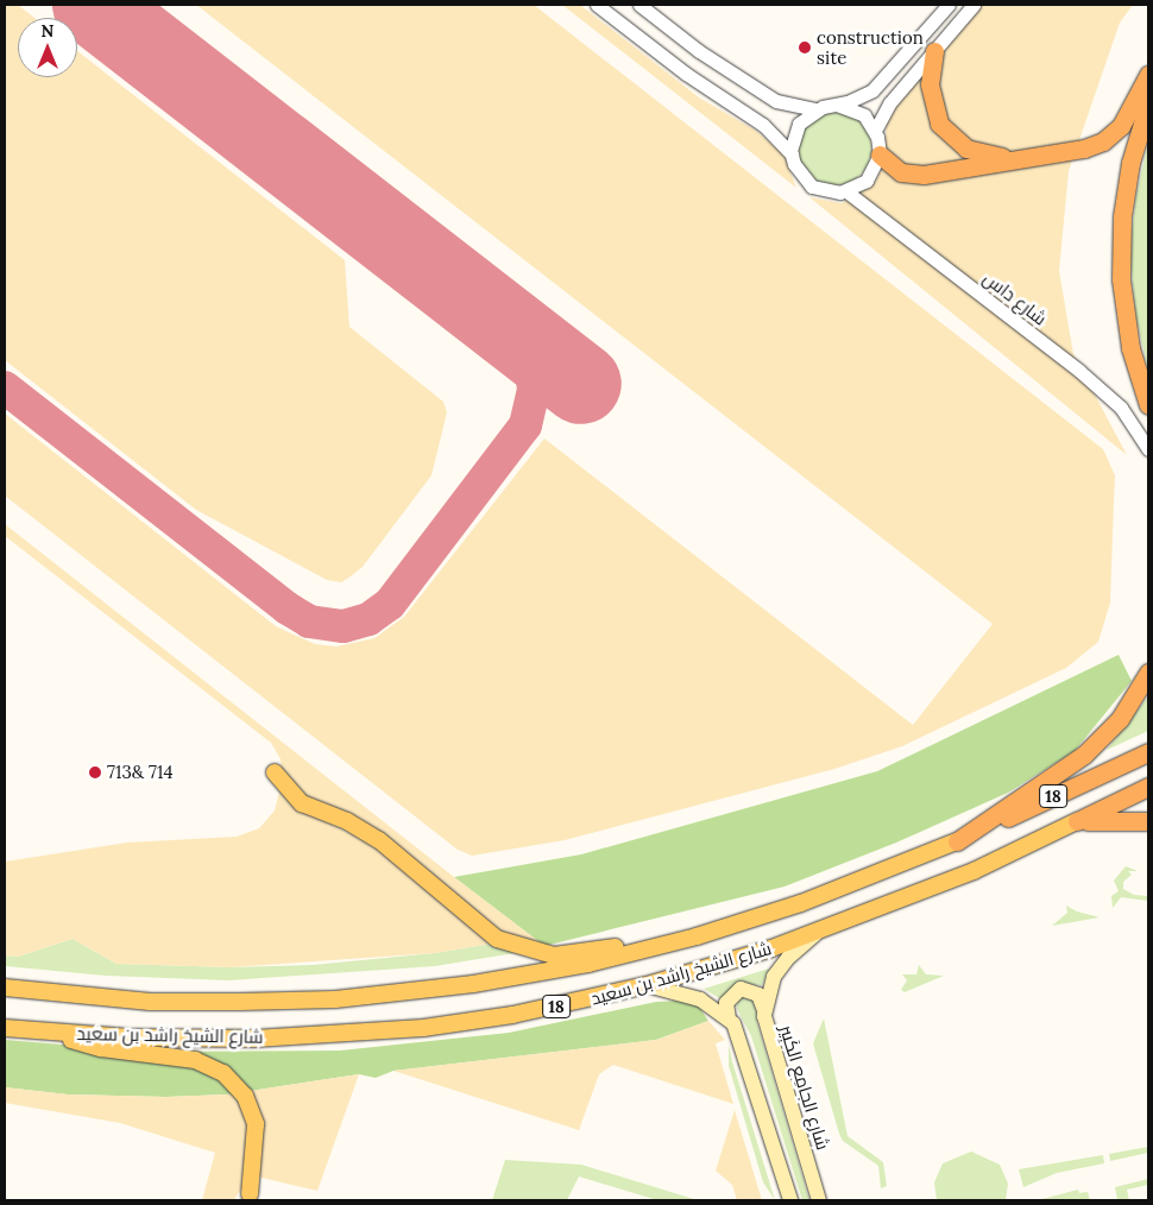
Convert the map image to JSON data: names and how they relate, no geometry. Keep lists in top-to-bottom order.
{
  "streets": {
    "highway": ["18", "شارع الشيخ راشد بن سعيد"],
    "main road": ["شارع الجامِع الكَبِير"],
    "street": ["شارع داس"]
  },
  "crossings": [
    ["شارع الشيخ راشد بن سعيد", "شارع الجامِع الكَبِير"]
  ],
  "places": ["construction site", "713& 714"],
  "north": "top"
}
